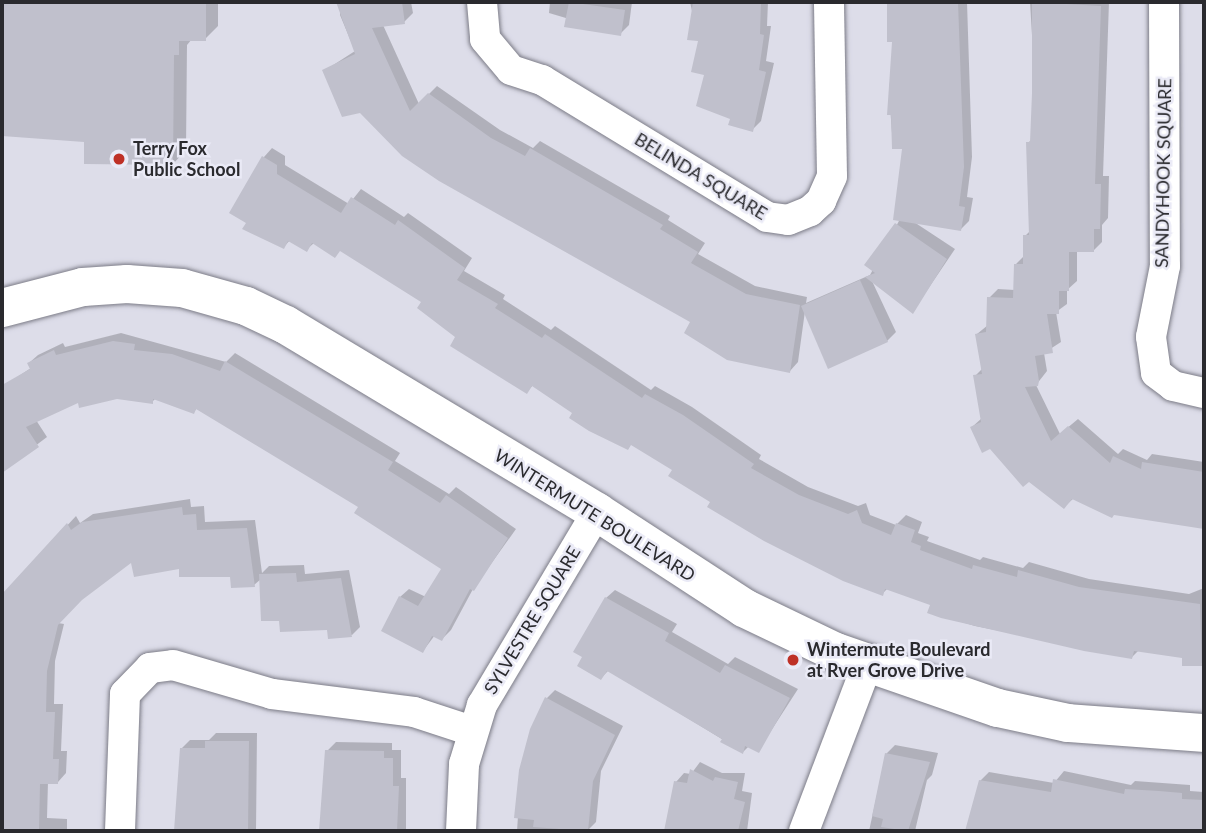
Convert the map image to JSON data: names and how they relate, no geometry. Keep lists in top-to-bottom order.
{
  "streets": {
    "street": [
      "SANDYHOOK SQUARE",
      "BELINDA SQUARE",
      "WINTERMUTE BOULEVARD",
      "SYLVESTRE SQUARE"
    ]
  },
  "crossings": [
    ["WINTERMUTE BOULEVARD", "SYLVESTRE SQUARE"]
  ],
  "places": ["Terry Fox Public School", "Wintermute Boulevard at Rver Grove Drive"]
}
